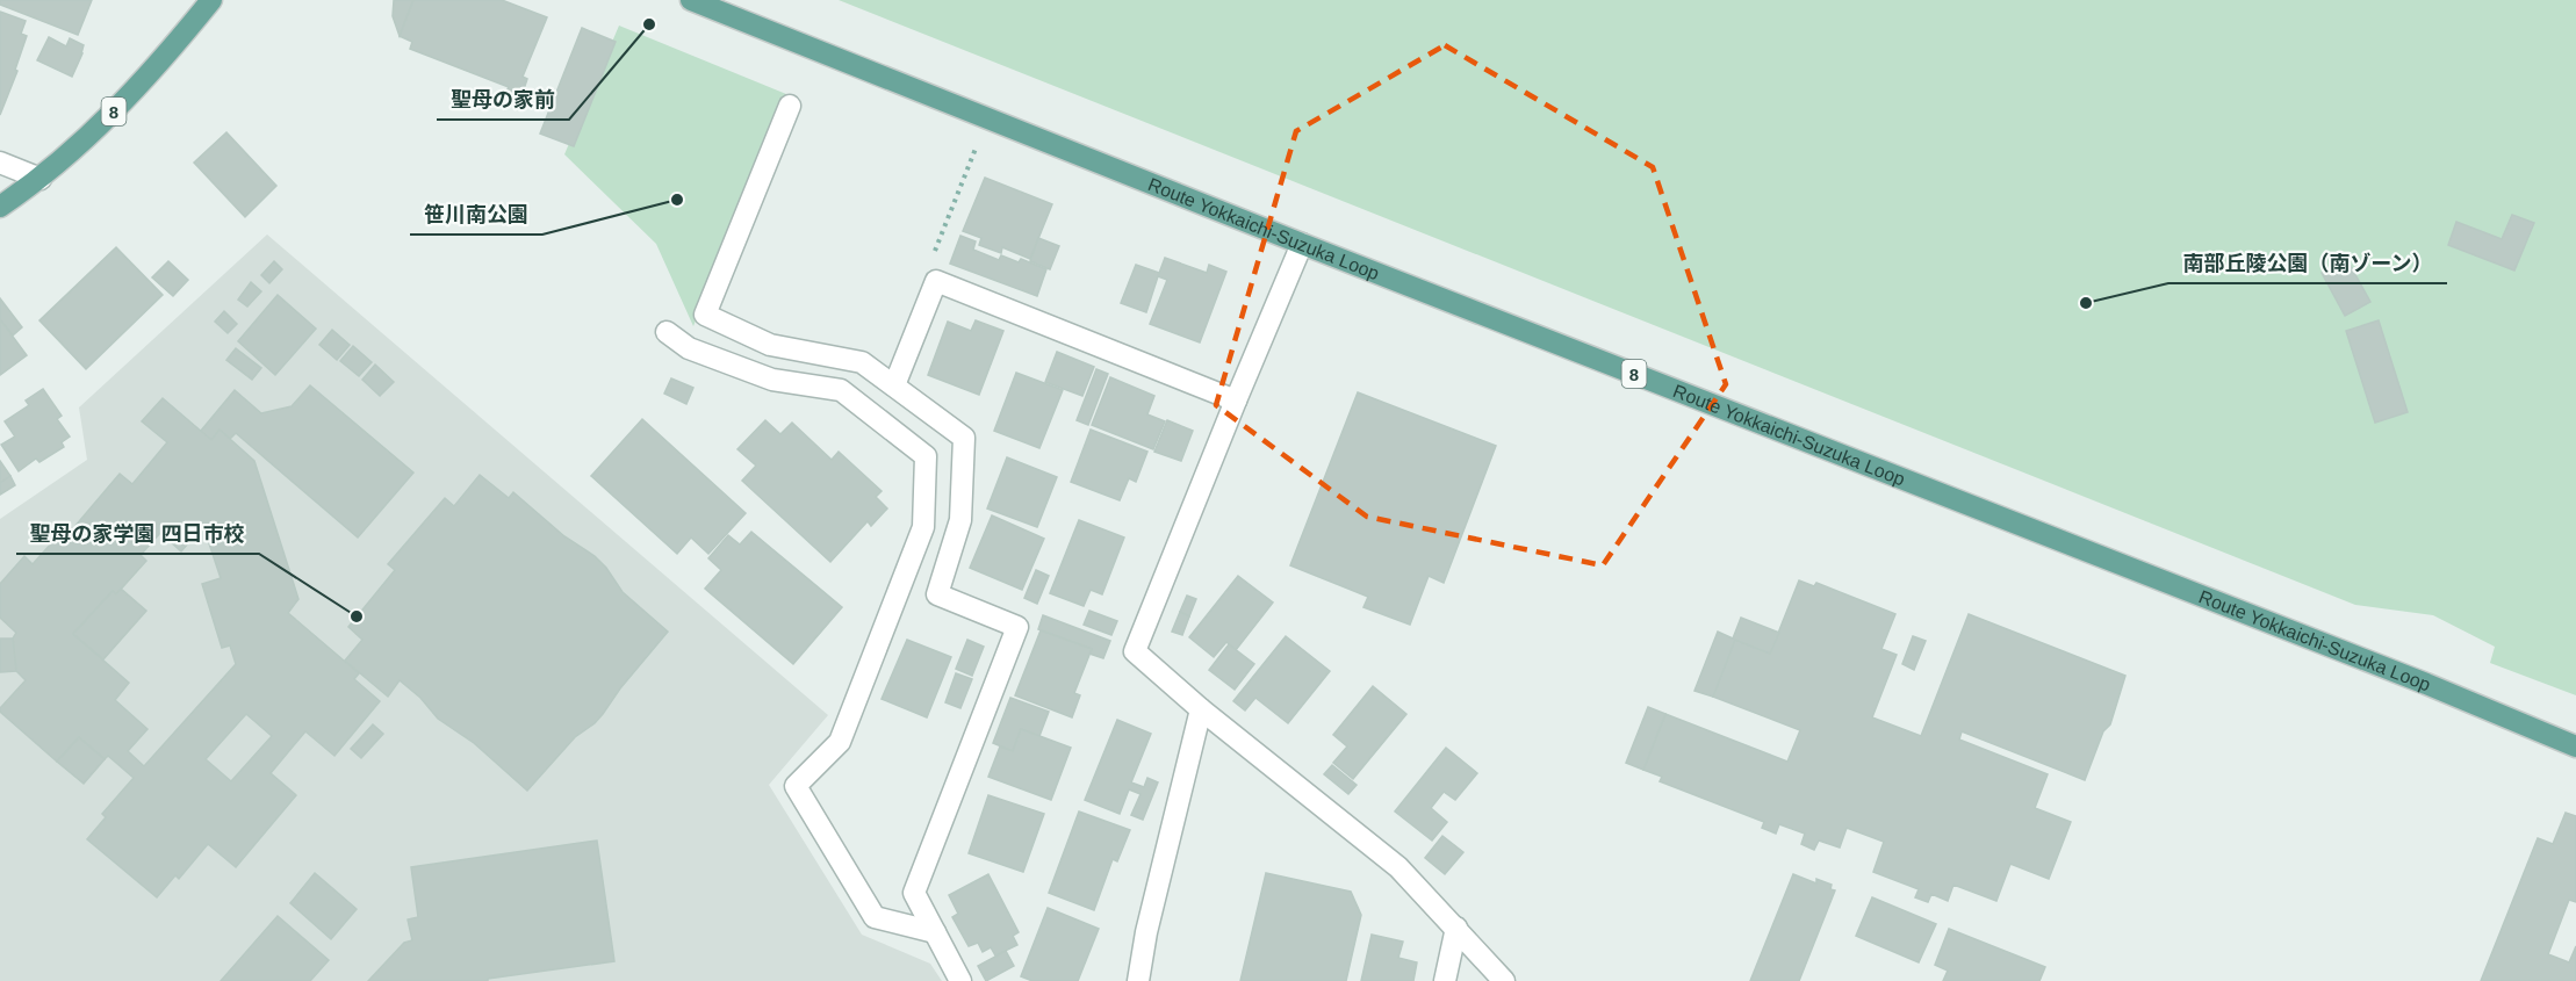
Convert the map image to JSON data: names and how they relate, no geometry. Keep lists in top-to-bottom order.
{
  "streets": {
    "main road": ["8", "Route Yokkaichi-Suzuka Loop"]
  },
  "places": [
    "聖母の家前",
    "笹川南公園",
    "南部丘陵公園（南ゾーン）",
    "聖母の家学園 四日市校"
  ]
}
